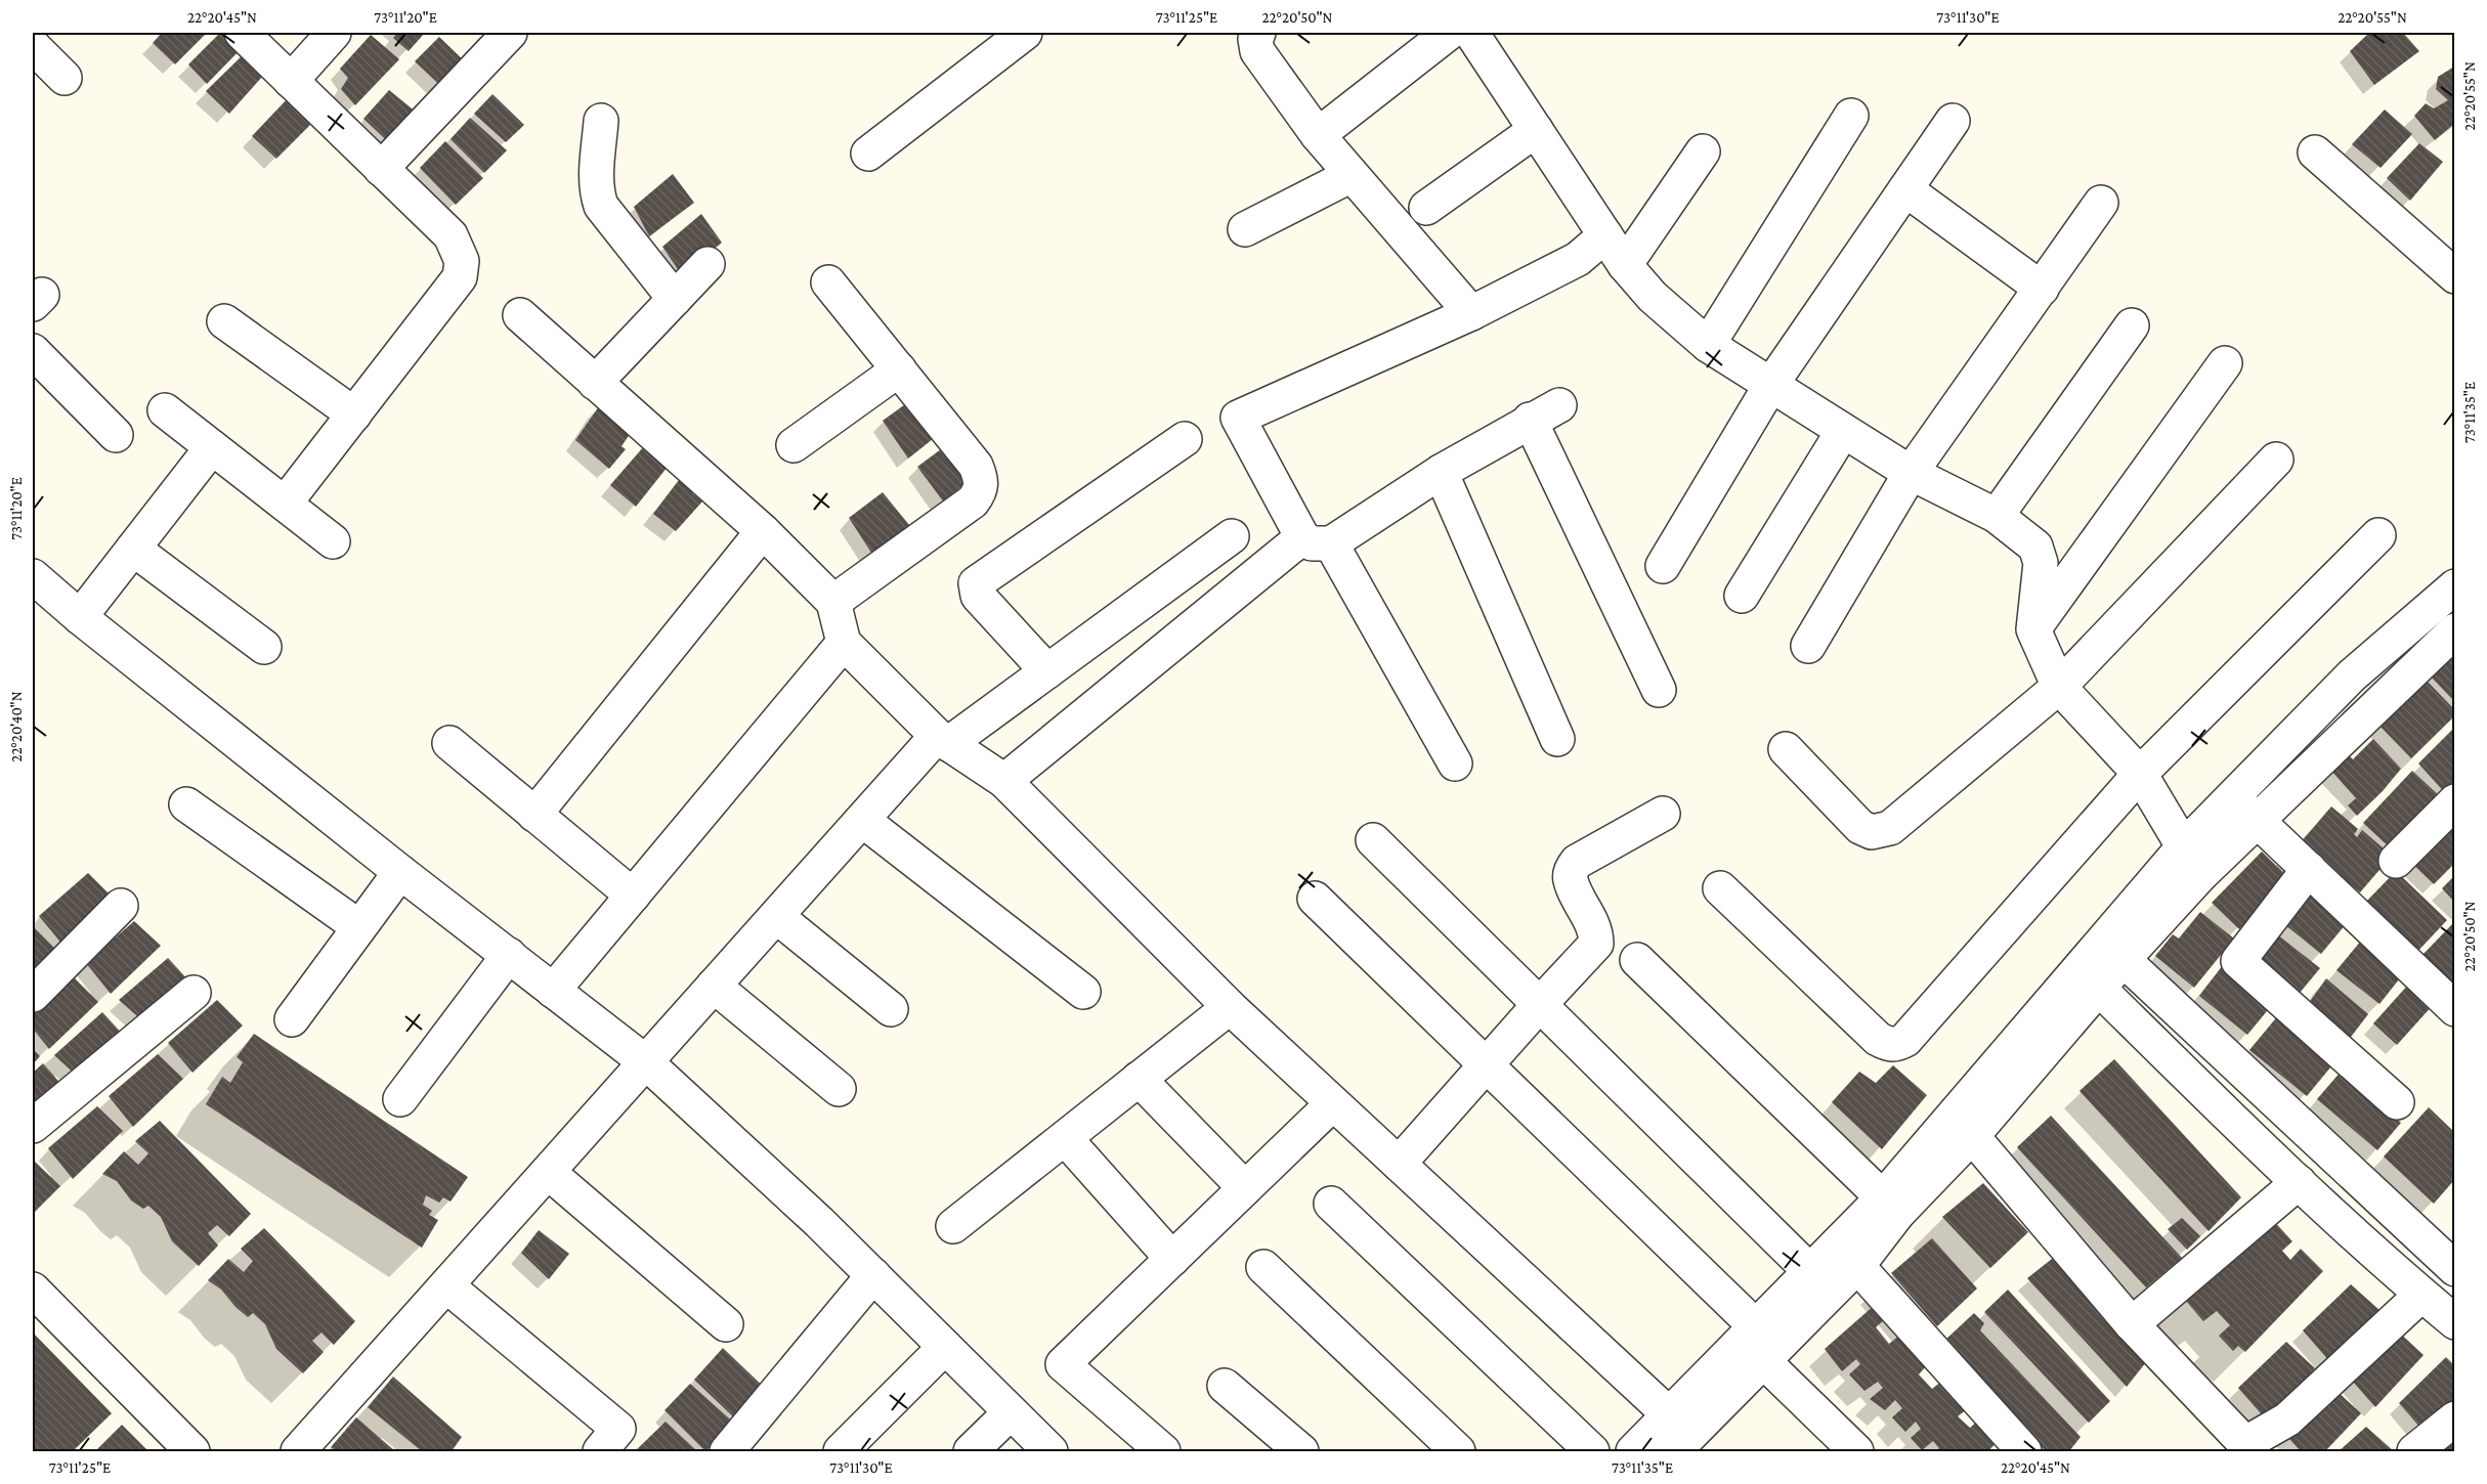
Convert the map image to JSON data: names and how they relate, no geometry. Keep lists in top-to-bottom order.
{
  "coordinates": [
    "22°20'45\"N",
    "73°11'20\"E",
    "73°11'25\"E",
    "22°20'50\"N",
    "73°11'30\"E",
    "22°20'55\"N",
    "73°11'35\"E",
    "22°20'40\"N"
  ]
}
